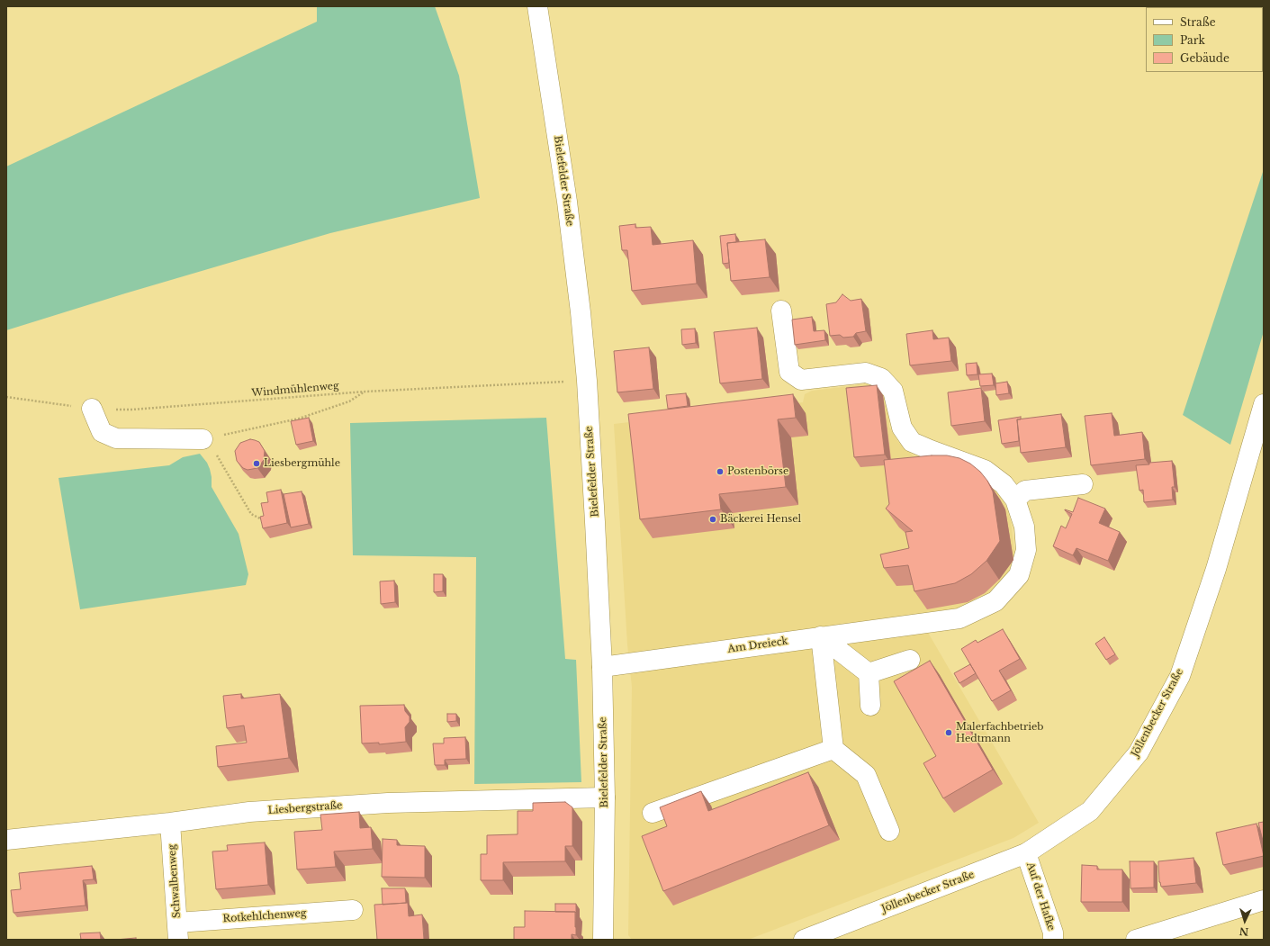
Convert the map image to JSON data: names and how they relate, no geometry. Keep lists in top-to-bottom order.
{
  "streets": {
    "street": [
      "Bielefelder Straße",
      "Am Dreieck",
      "Jöllenbecker Straße",
      "Liesbergstraße",
      "Schwalbenweg",
      "Auf der Hafke",
      "Rotkehlchenweg"
    ],
    "path": ["Windmühlenweg"]
  },
  "crossings": [
    ["Bielefelder Straße", "Windmühlenweg"],
    ["Bielefelder Straße", "Am Dreieck"],
    ["Bielefelder Straße", "Liesbergstraße"],
    ["Jöllenbecker Straße", "Auf der Hafke"],
    ["Liesbergstraße", "Schwalbenweg"],
    ["Schwalbenweg", "Rotkehlchenweg"]
  ],
  "places": [
    "Liesbergmühle",
    "Postenbörse",
    "Bäckerei Hensel",
    "Malerfachbetrieb Hedtmann"
  ],
  "legend": ["Straße", "Park", "Gebäude"],
  "north": "bottom"
}
